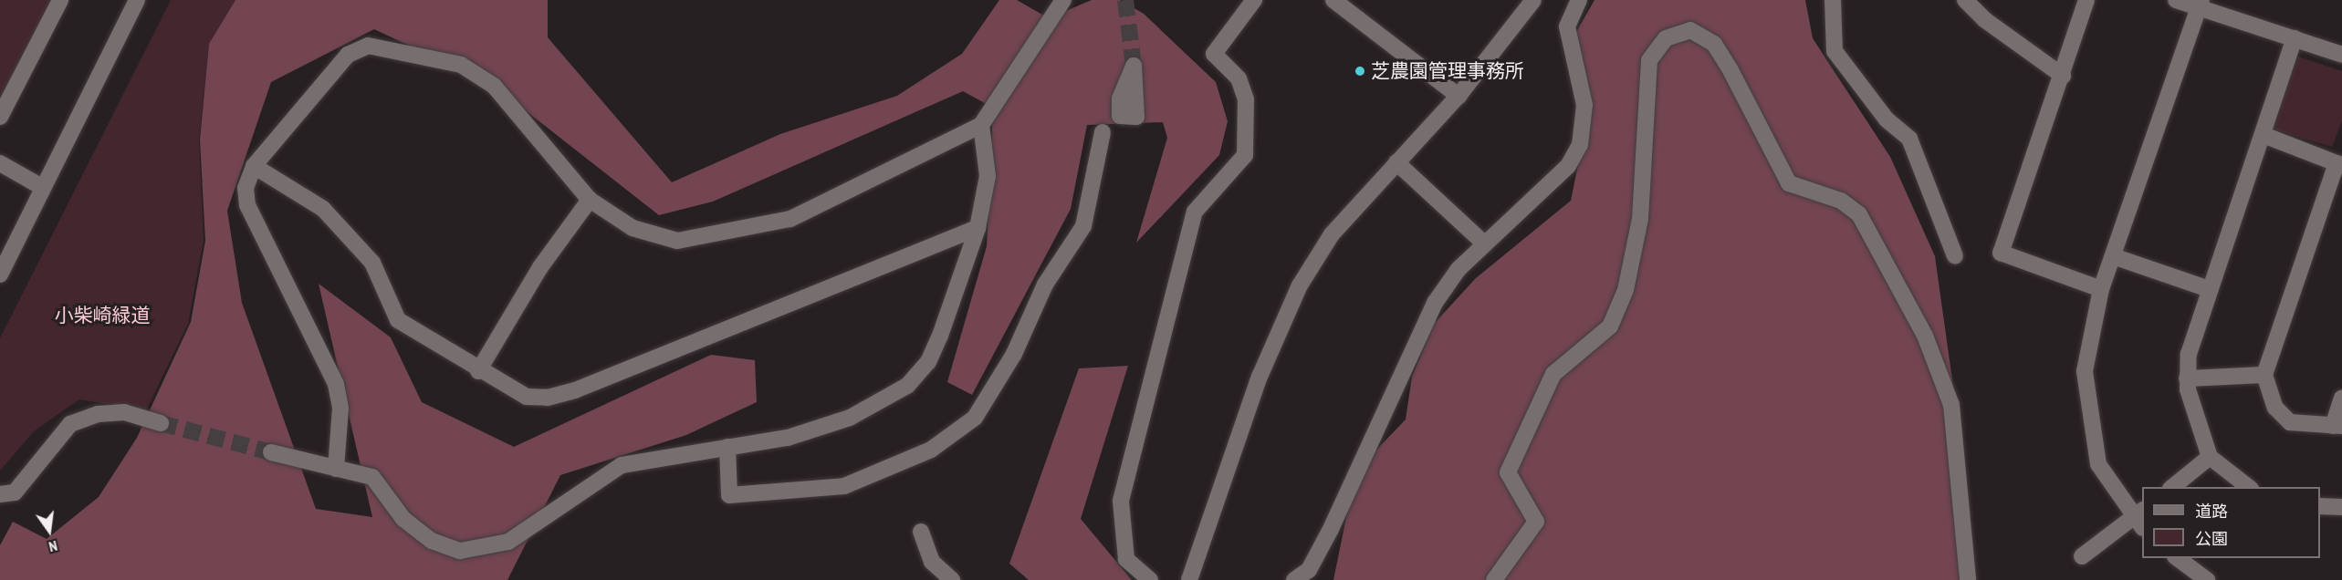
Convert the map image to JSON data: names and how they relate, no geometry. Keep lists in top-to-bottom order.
{
  "parks": ["小柴崎緑道"],
  "places": ["芝農園管理事務所"],
  "legend": ["道路", "公園"],
  "north": "bottom"
}
